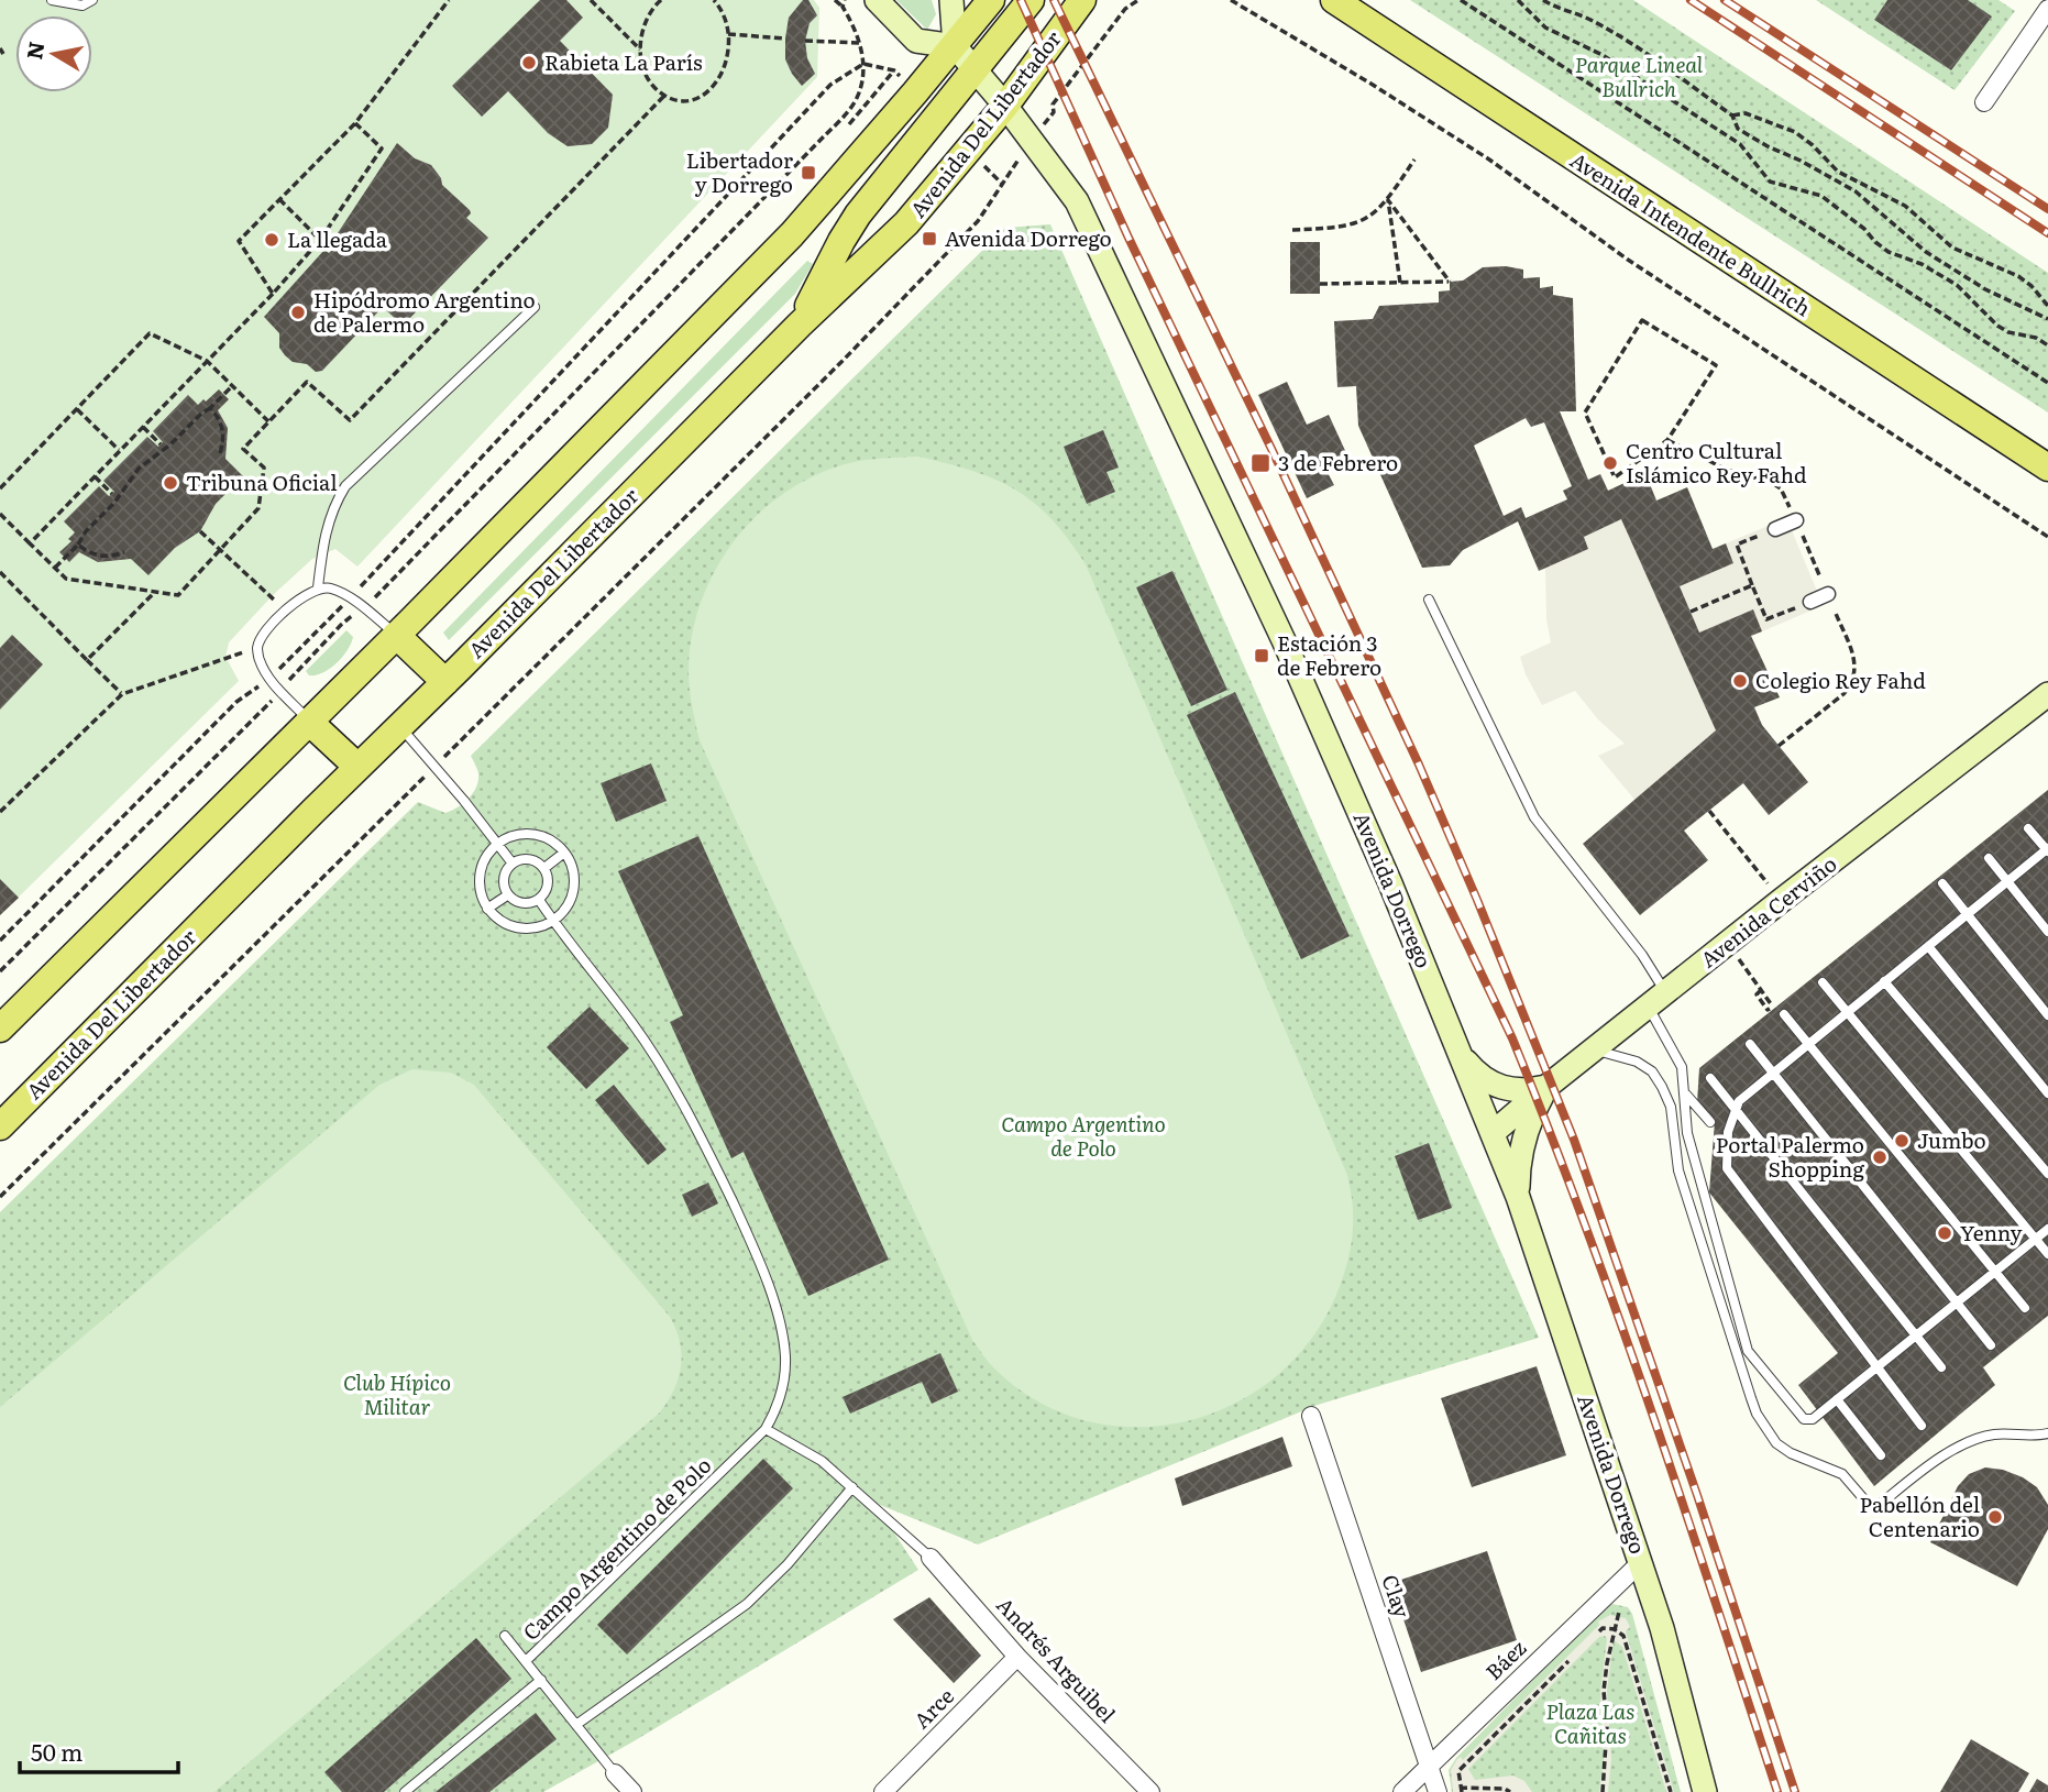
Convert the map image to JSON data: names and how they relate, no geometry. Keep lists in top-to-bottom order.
{
  "streets": {
    "main road": [
      "Avenida Del Libertador",
      "Avenida Intendente Bullrich",
      "Avenida Dorrego",
      "Avenida Cerviño"
    ],
    "street": [
      "Clay",
      "Andrés Arguibel",
      "Báez",
      "Arce"
    ],
    "lane": ["Campo Argentino de Polo"]
  },
  "crossings": [
    ["Avenida Del Libertador", "Avenida Dorrego"],
    ["Avenida Dorrego", "Avenida Cerviño"],
    ["Avenida Dorrego", "Báez"],
    ["Clay", "Báez"],
    ["Andrés Arguibel", "Arce"]
  ],
  "parks": [
    "Parque Lineal Bullrich",
    "Campo Argentino de Polo",
    "Club Hípico Militar",
    "Plaza Las Cañitas"
  ],
  "places": {
    "other": [
      "Rabieta La París",
      "La llegada",
      "Hipódromo Argentino de Palermo",
      "Centro Cultural Islámico Rey Fahd",
      "Tribuna Oficial",
      "Colegio Rey Fahd",
      "Jumbo",
      "Portal Palermo Shopping",
      "Yenny",
      "Pabellón del Centenario"
    ],
    "transit": [
      "Libertador y Dorrego",
      "Avenida Dorrego",
      "3 de Febrero",
      "Estación 3 de Febrero"
    ]
  },
  "scale_bar": "50 m",
  "north": "left"
}
